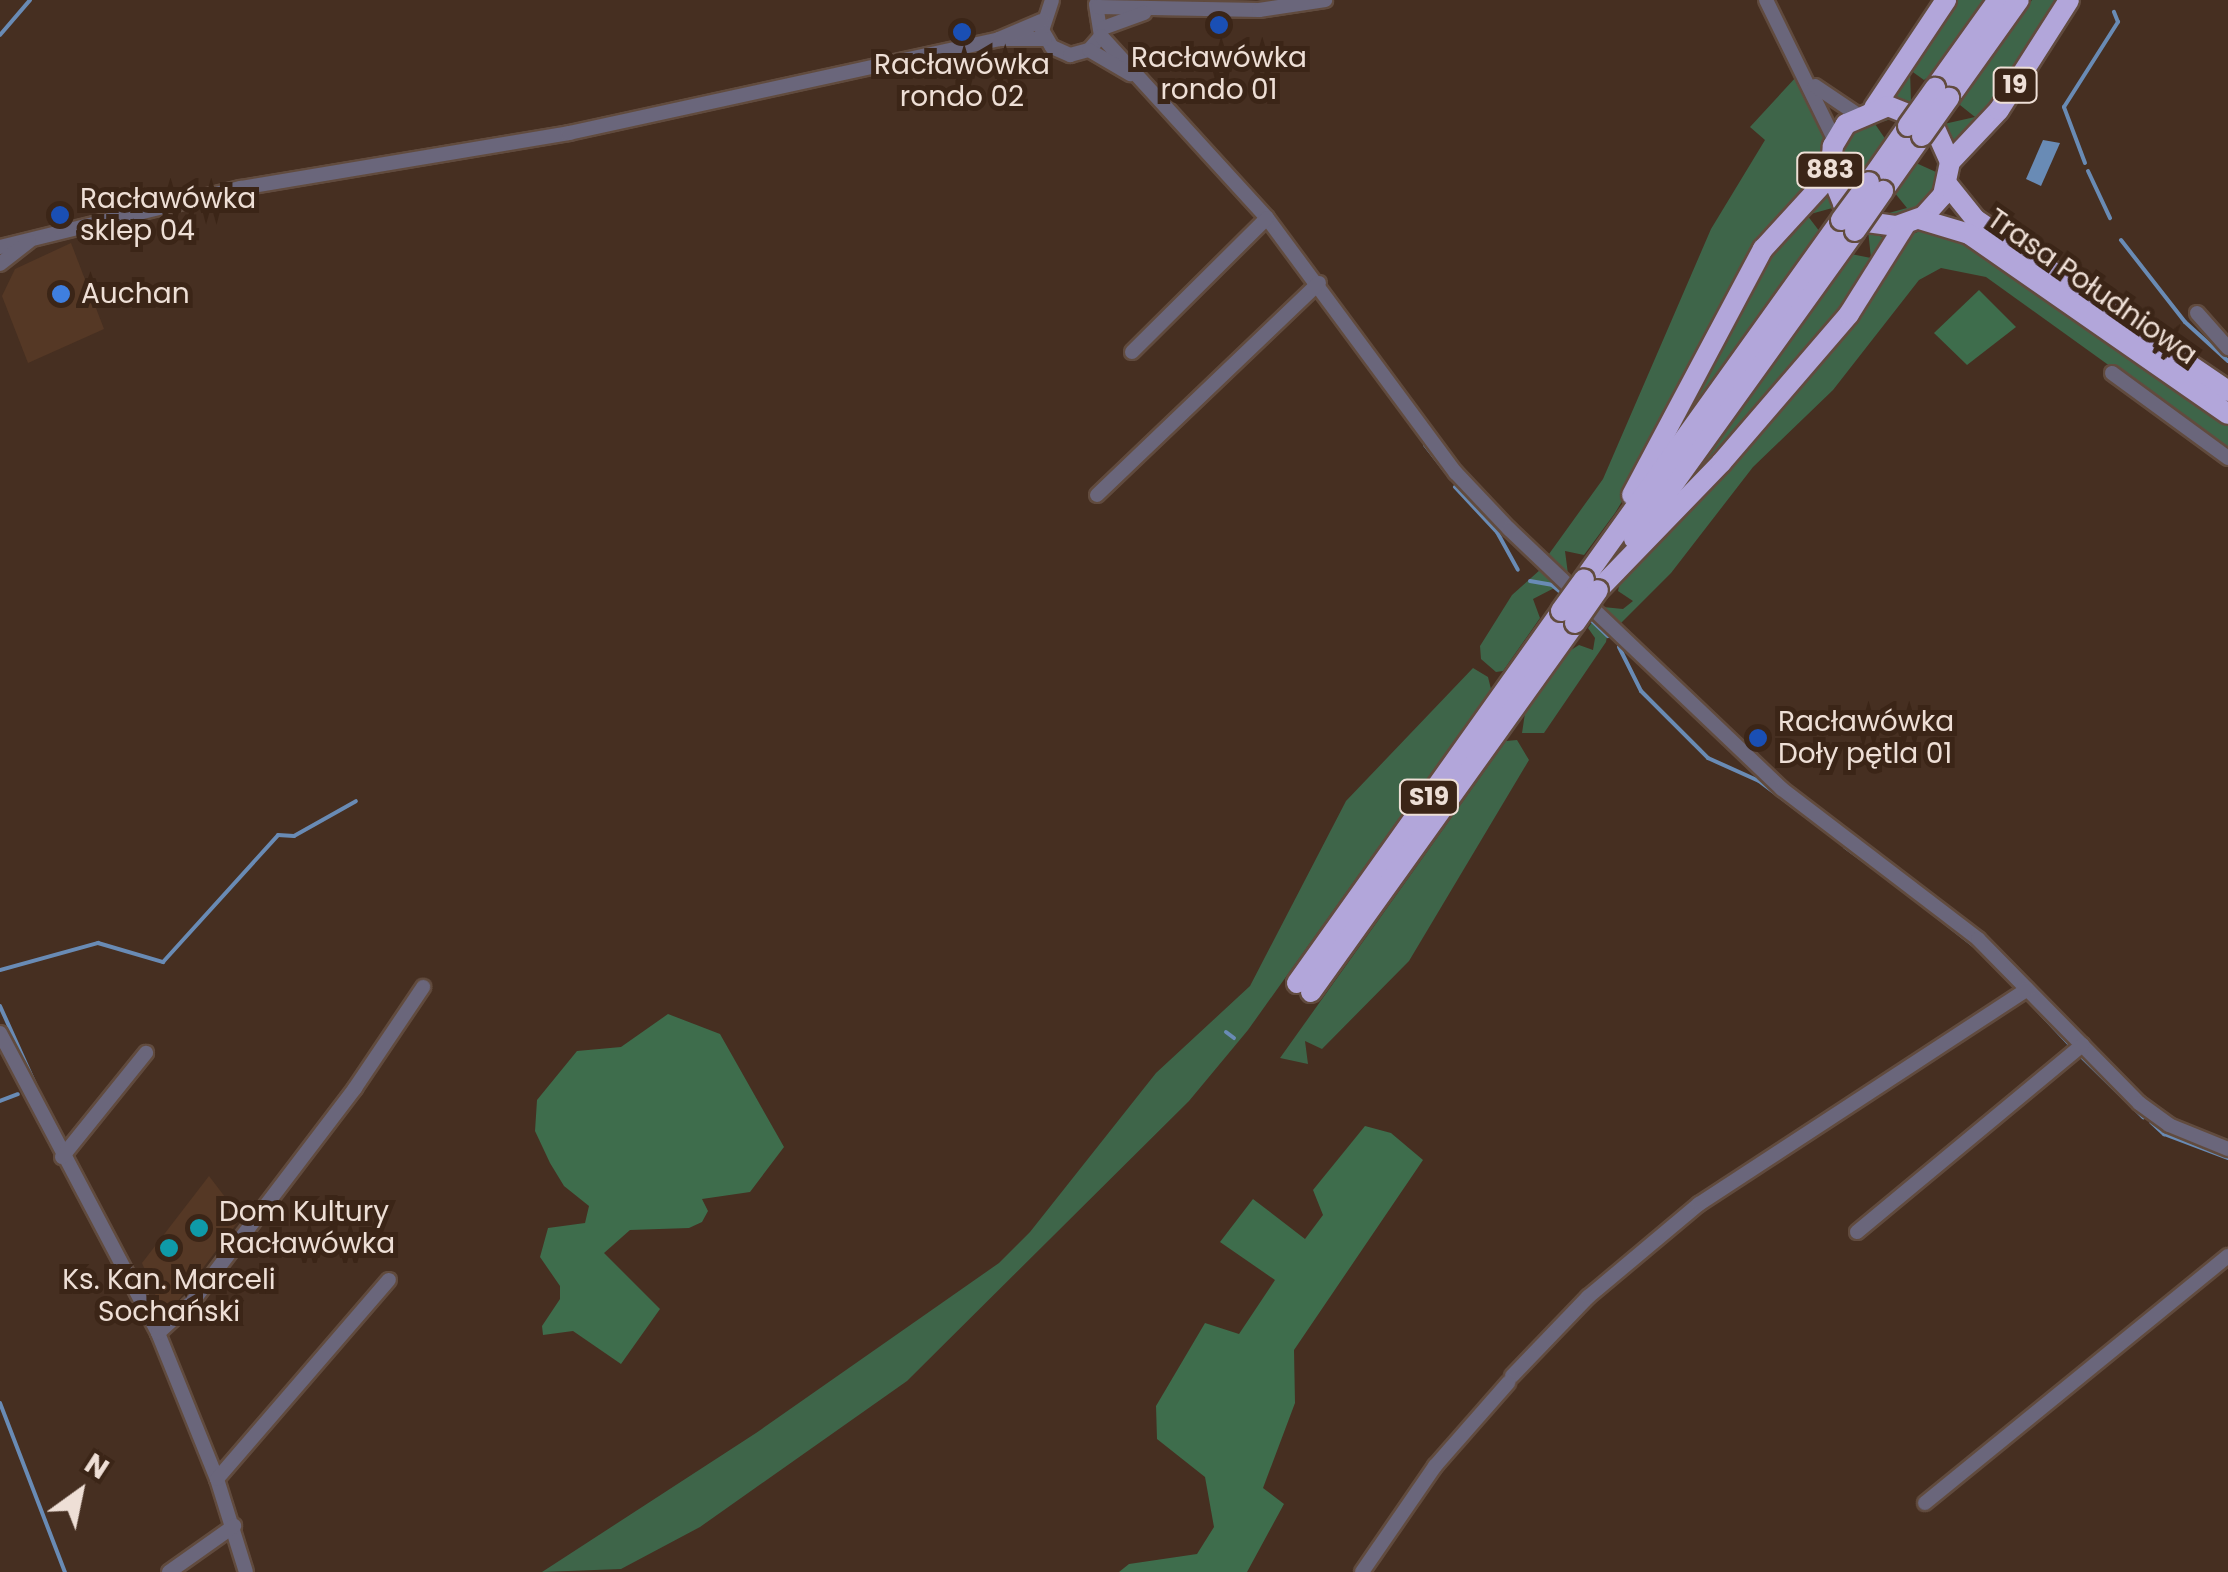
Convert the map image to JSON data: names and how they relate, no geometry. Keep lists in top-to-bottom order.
{
  "streets": {
    "highway": [
      "19",
      "883",
      "Trasa Południowa",
      "S19"
    ]
  },
  "crossings": [
    ["19", "883"],
    ["19", "Trasa Południowa"],
    ["883", "Trasa Południowa"]
  ],
  "places": [
    "Racławówka rondo 01",
    "Racławówka rondo 02",
    "Racławówka sklep 04",
    "Auchan",
    "Racławówka Doły pętla 01",
    "Dom Kultury Racławówka",
    "Ks. Kan. Marceli Sochański"
  ],
  "north": "top right"
}
